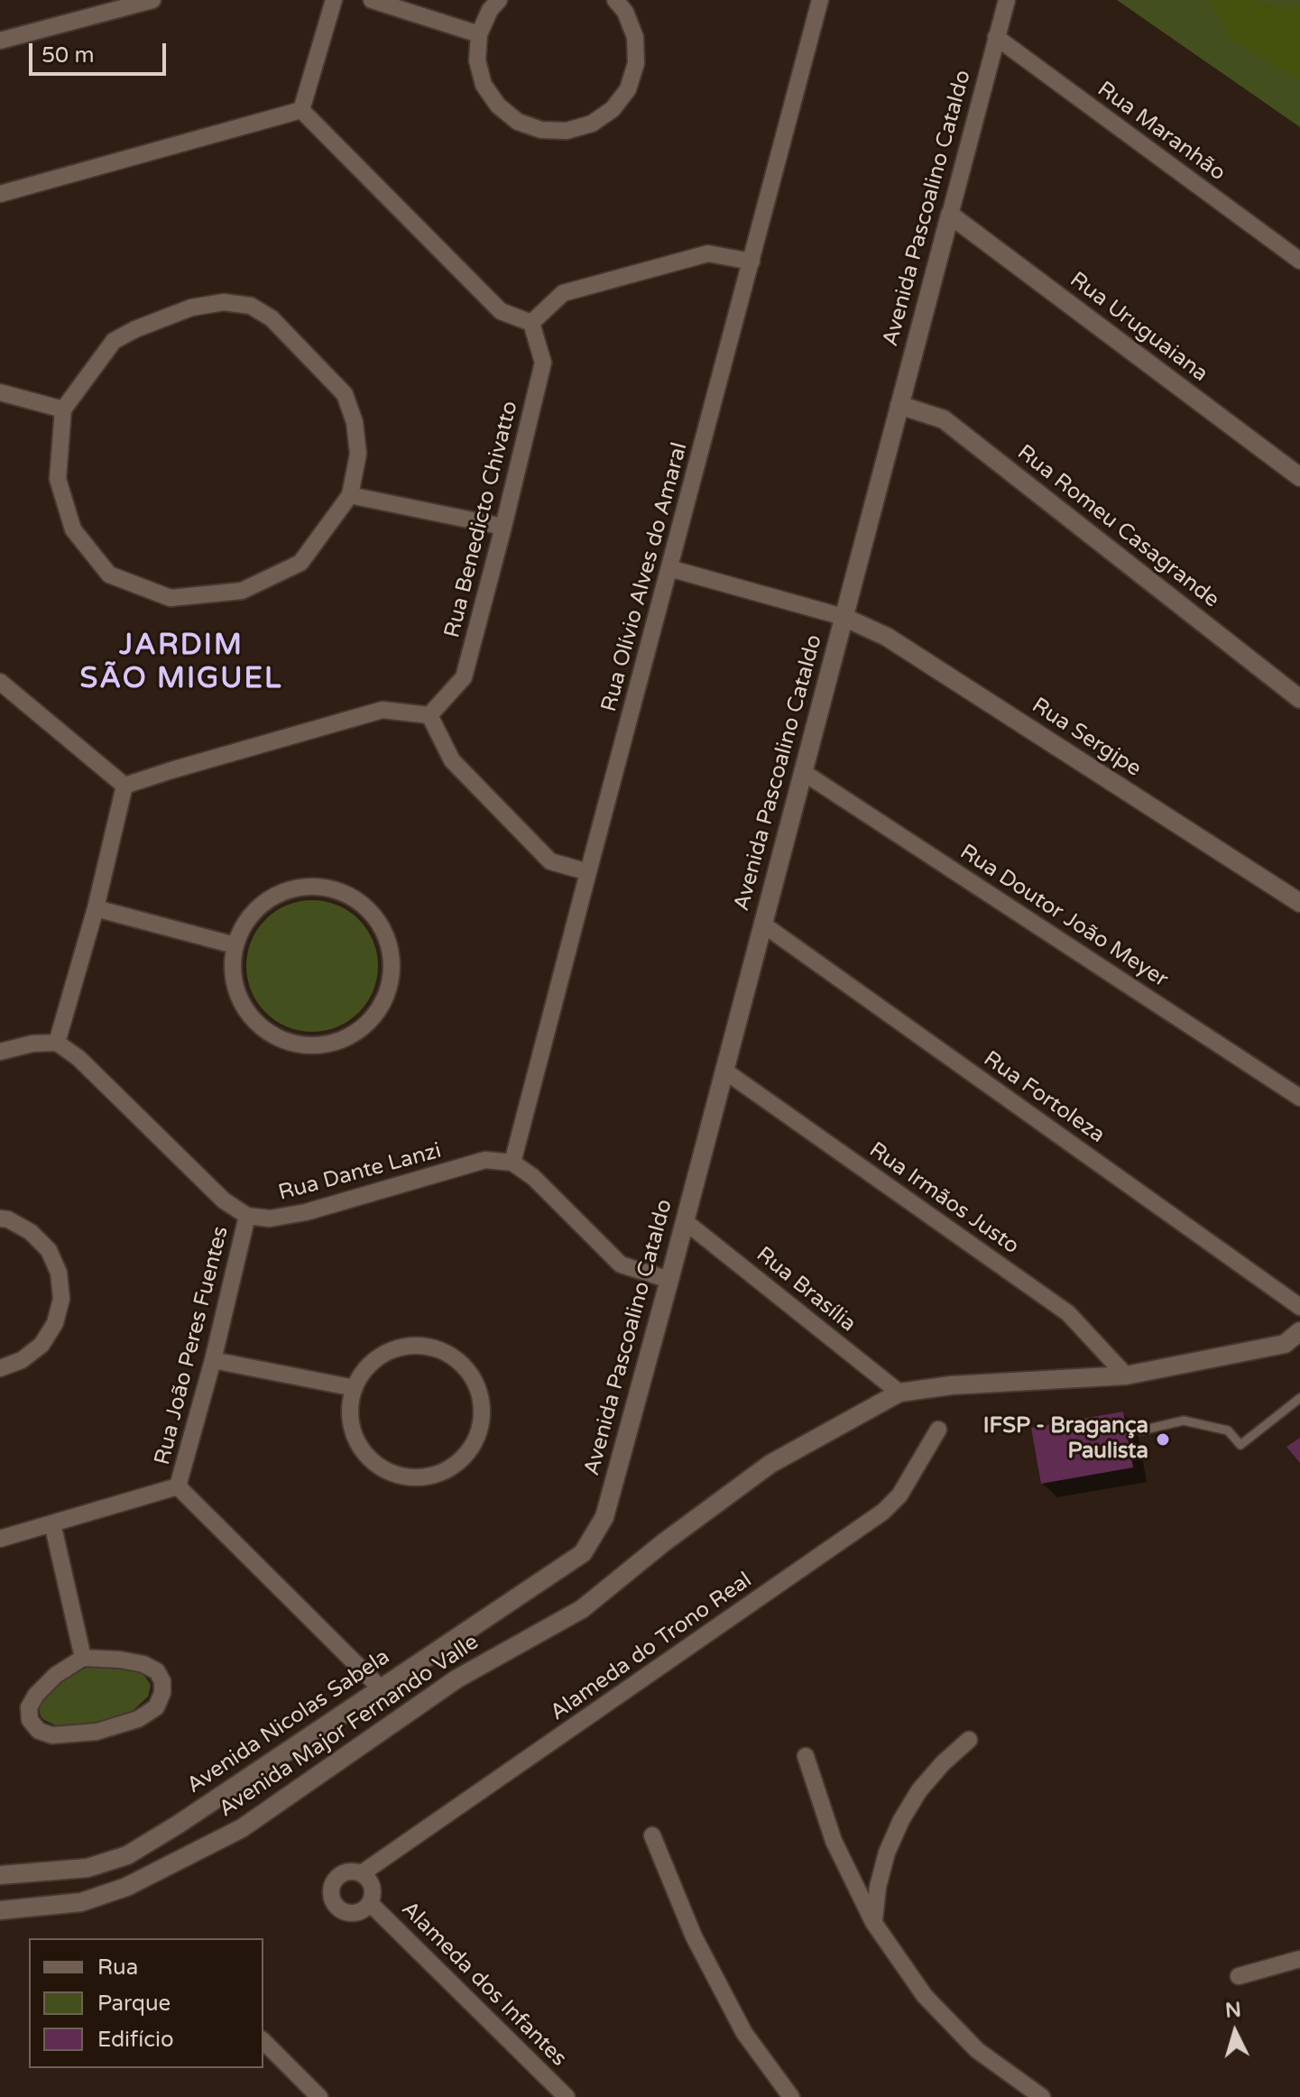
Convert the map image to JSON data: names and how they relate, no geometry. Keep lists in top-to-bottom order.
{
  "streets": {
    "street": [
      "Rua Maranhão",
      "Avenida Pascoalino Cataldo",
      "Rua Uruguaiana",
      "Rua Benedicto Chivatto",
      "Rua Romeu Casagrande",
      "Rua Olívio Alves do Amaral",
      "Rua Sergipe",
      "Rua Doutor João Meyer",
      "Rua Fortoleza",
      "Rua Dante Lanzi",
      "Rua Irmãos Justo",
      "Rua Brasília",
      "Rua João Peres Fuentes",
      "Alameda do Trono Real",
      "Avenida Nicolas Sabela",
      "Avenida Major Fernando Valle",
      "Alameda dos Infantes"
    ]
  },
  "crossings": [
    ["Rua Maranhão", "Avenida Pascoalino Cataldo"],
    ["Avenida Pascoalino Cataldo", "Rua Uruguaiana"],
    ["Avenida Pascoalino Cataldo", "Rua Romeu Casagrande"],
    ["Avenida Pascoalino Cataldo", "Rua Sergipe"],
    ["Avenida Pascoalino Cataldo", "Rua Doutor João Meyer"],
    ["Avenida Pascoalino Cataldo", "Rua Fortoleza"],
    ["Avenida Pascoalino Cataldo", "Rua Irmãos Justo"],
    ["Avenida Pascoalino Cataldo", "Rua Brasília"],
    ["Avenida Pascoalino Cataldo", "Avenida Nicolas Sabela"],
    ["Rua Olívio Alves do Amaral", "Rua Dante Lanzi"],
    ["Rua Dante Lanzi", "Rua João Peres Fuentes"],
    ["Rua Irmãos Justo", "Avenida Major Fernando Valle"],
    ["Rua Brasília", "Avenida Major Fernando Valle"],
    ["Rua João Peres Fuentes", "Avenida Nicolas Sabela"],
    ["Alameda do Trono Real", "Alameda dos Infantes"]
  ],
  "districts": ["JARDIM SÃO MIGUEL"],
  "places": ["IFSP - Bragança Paulista"],
  "legend": ["Rua", "Parque", "Edifício"],
  "scale_bar": "50 m",
  "north": "top"
}
